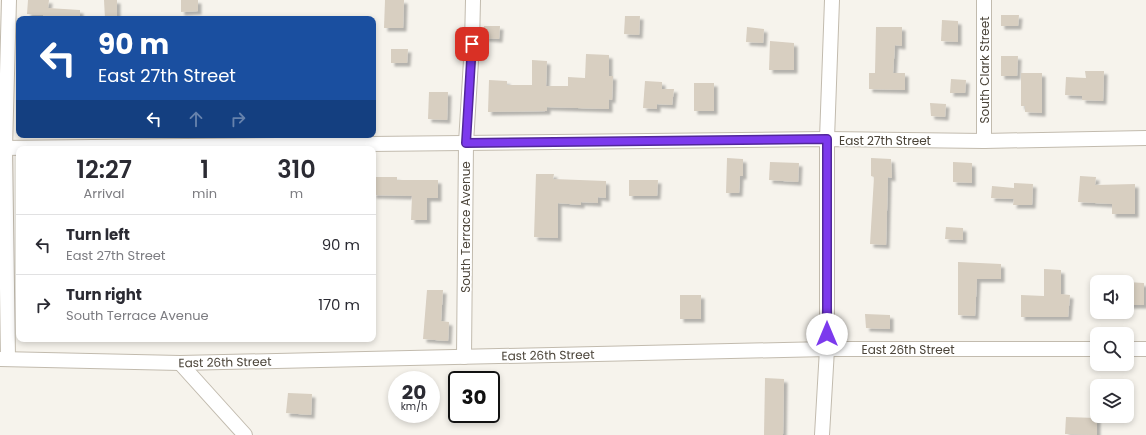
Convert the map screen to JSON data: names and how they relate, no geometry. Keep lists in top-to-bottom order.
{
  "streets": {
    "street": [
      "South Clark Street",
      "East 27th Street",
      "South Terrace Avenue",
      "East 26th Street"
    ]
  },
  "crossings": [
    ["South Clark Street", "East 27th Street"],
    ["East 27th Street", "South Terrace Avenue"],
    ["South Terrace Avenue", "East 26th Street"]
  ],
  "page": {
    "turn": ["90 m", "East 27th Street"],
    "eta": [
      "12:27",
      "Arrival",
      "1",
      "min",
      "310",
      "m"
    ],
    "list": [
      {
        "name": "Turn left",
        "note": "East 27th Street",
        "value": "90 m"
      },
      {
        "name": "Turn right",
        "note": "South Terrace Avenue",
        "value": "170 m"
      }
    ],
    "speed": "20 km/h",
    "limit": "30"
  }
}
